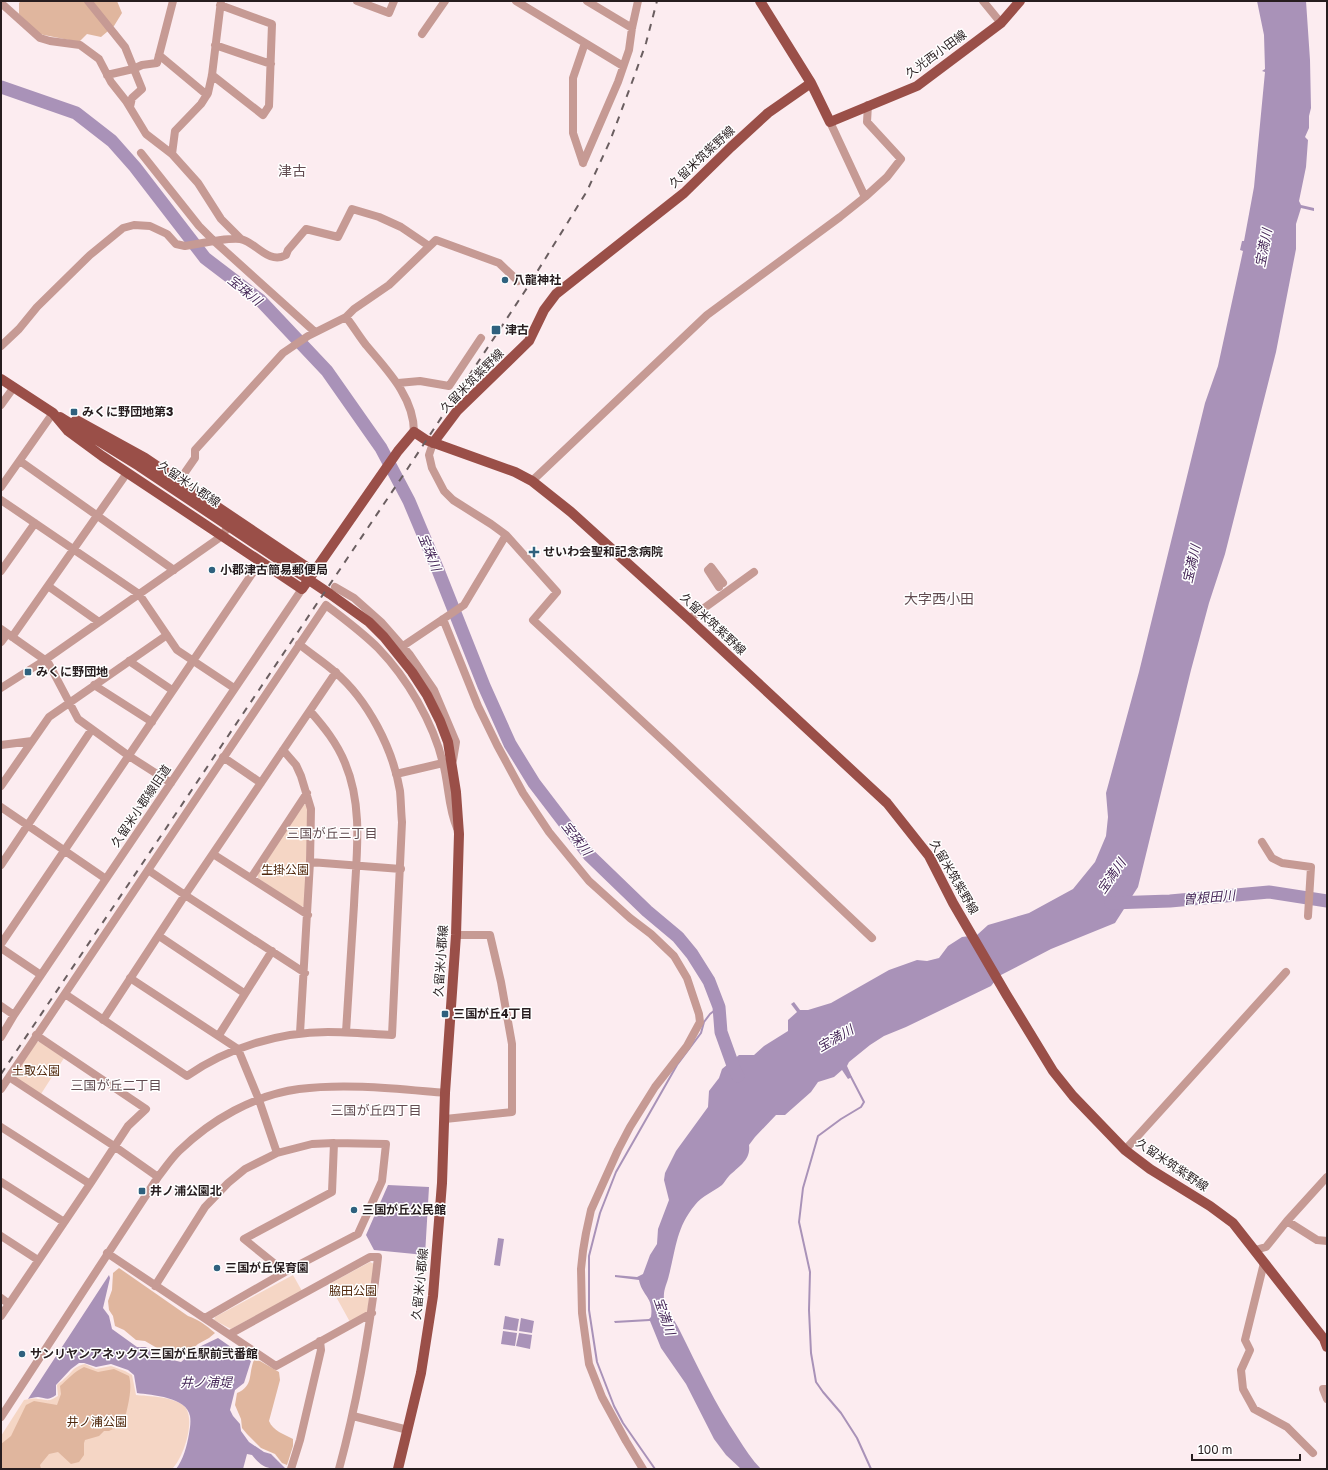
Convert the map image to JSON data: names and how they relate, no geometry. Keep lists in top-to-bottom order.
{
  "streets": {
    "main road": ["久光西小田線", "久留米筑紫野線", "久留米小郡線"],
    "street": ["久留米小郡線旧道"]
  },
  "districts": [
    "津古",
    "大字西小田",
    "三国が丘三丁目",
    "三国が丘二丁目",
    "三国が丘四丁目"
  ],
  "water": [
    "宝満川",
    "宝珠川",
    "曽根田川",
    "井ノ浦堤"
  ],
  "parks": [
    "生掛公園",
    "土取公園",
    "脇田公園",
    "井ノ浦公園"
  ],
  "places": {
    "other": [
      "八龍神社",
      "小郡津古簡易郵便局",
      "三国が丘公民館",
      "三国が丘保育園",
      "サンリヤンアネックス三国が丘駅前弐番館"
    ],
    "transit": [
      "津古",
      "みくに野団地第3",
      "みくに野団地",
      "三国が丘4丁目",
      "井ノ浦公園北"
    ],
    "health": ["せいわ会聖和記念病院"]
  },
  "scale_bar": "100 m"
}
